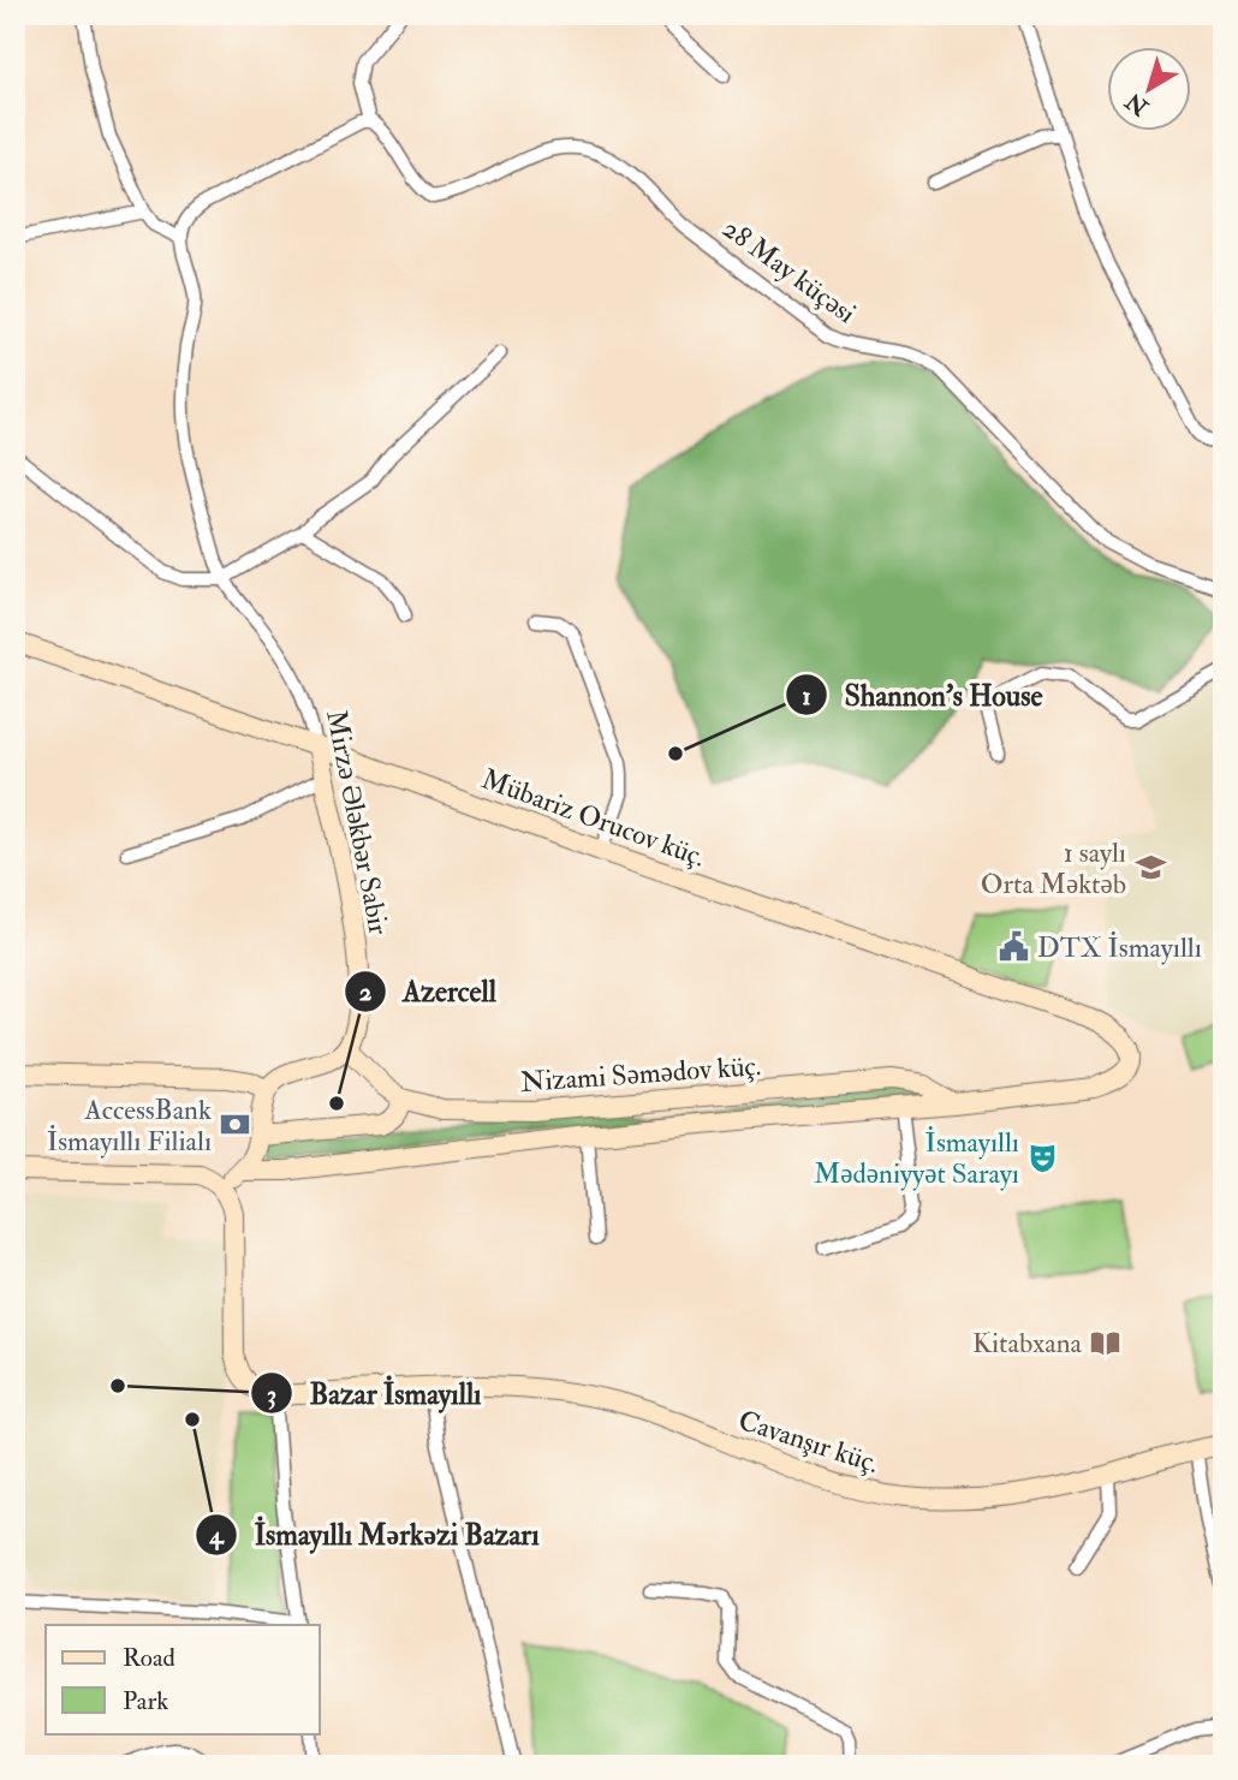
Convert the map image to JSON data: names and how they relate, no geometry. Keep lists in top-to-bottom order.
{
  "streets": {
    "street": [
      "28 May küçəsi",
      "Mübariz Orucov küç.",
      "Mirzə Ələkbər Sabir",
      "Nizami Səmədov küç.",
      "Cavanşır küç."
    ]
  },
  "crossings": [
    ["Mübariz Orucov küç.", "Mirzə Ələkbər Sabir"],
    ["Mübariz Orucov küç.", "Nizami Səmədov küç."],
    ["Mirzə Ələkbər Sabir", "Nizami Səmədov küç."]
  ],
  "places": {
    "other": [
      "Shannon's House",
      "Azercell",
      "Bazar İsmayıllı",
      "İsmayıllı Mərkəzi Bazarı"
    ],
    "school or university": ["1 saylı Orta Məktəb"],
    "public building": ["DTX İsmayıllı"],
    "bank": ["AccessBank İsmayıllı Filialı"],
    "theatre": ["İsmayıllı Mədəniyyət Sarayı"],
    "library": ["Kitabxana"]
  },
  "legend": ["Road", "Park"],
  "north": "bottom left"
}
